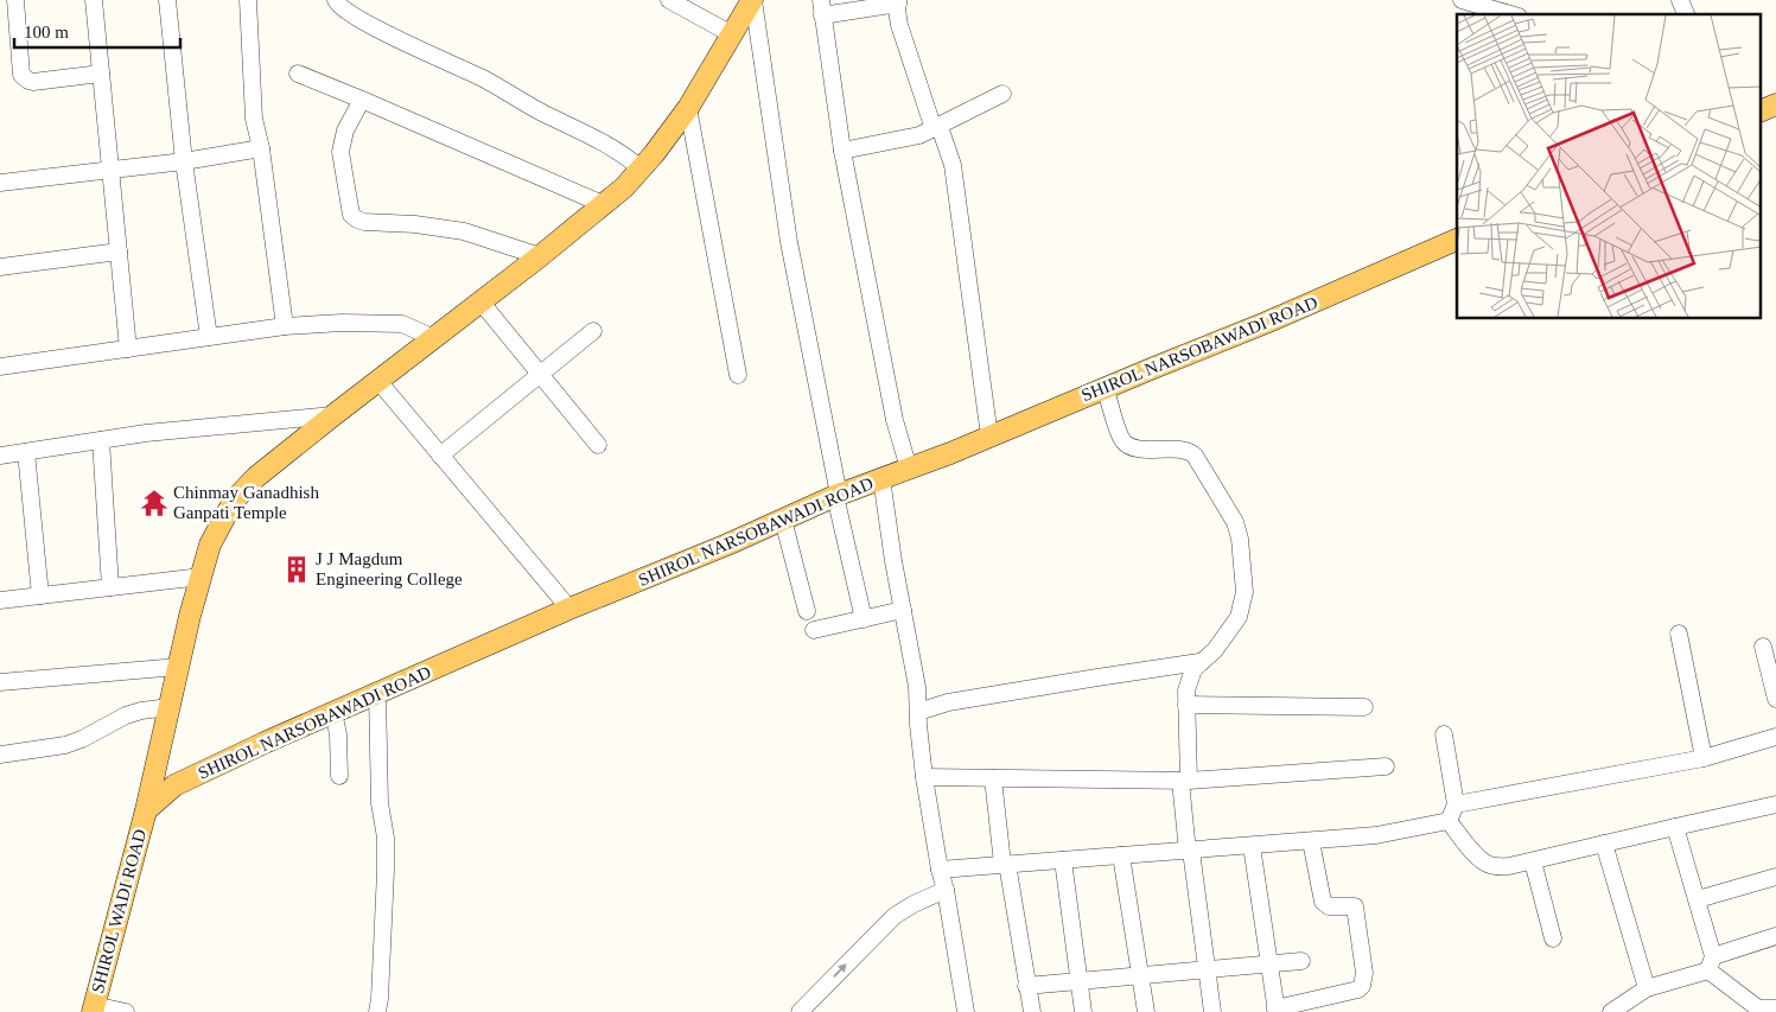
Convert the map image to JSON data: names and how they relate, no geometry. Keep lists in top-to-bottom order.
{
  "streets": {
    "main road": ["SHIROL NARSOBAWADI ROAD", "SHIROL WADI ROAD"]
  },
  "crossings": [
    ["SHIROL NARSOBAWADI ROAD", "SHIROL WADI ROAD"]
  ],
  "places": {
    "temple": ["Chinmay Ganadhish Ganpati Temple"],
    "building": ["J J Magdum Engineering College"]
  },
  "scale_bar": "100 m"
}
